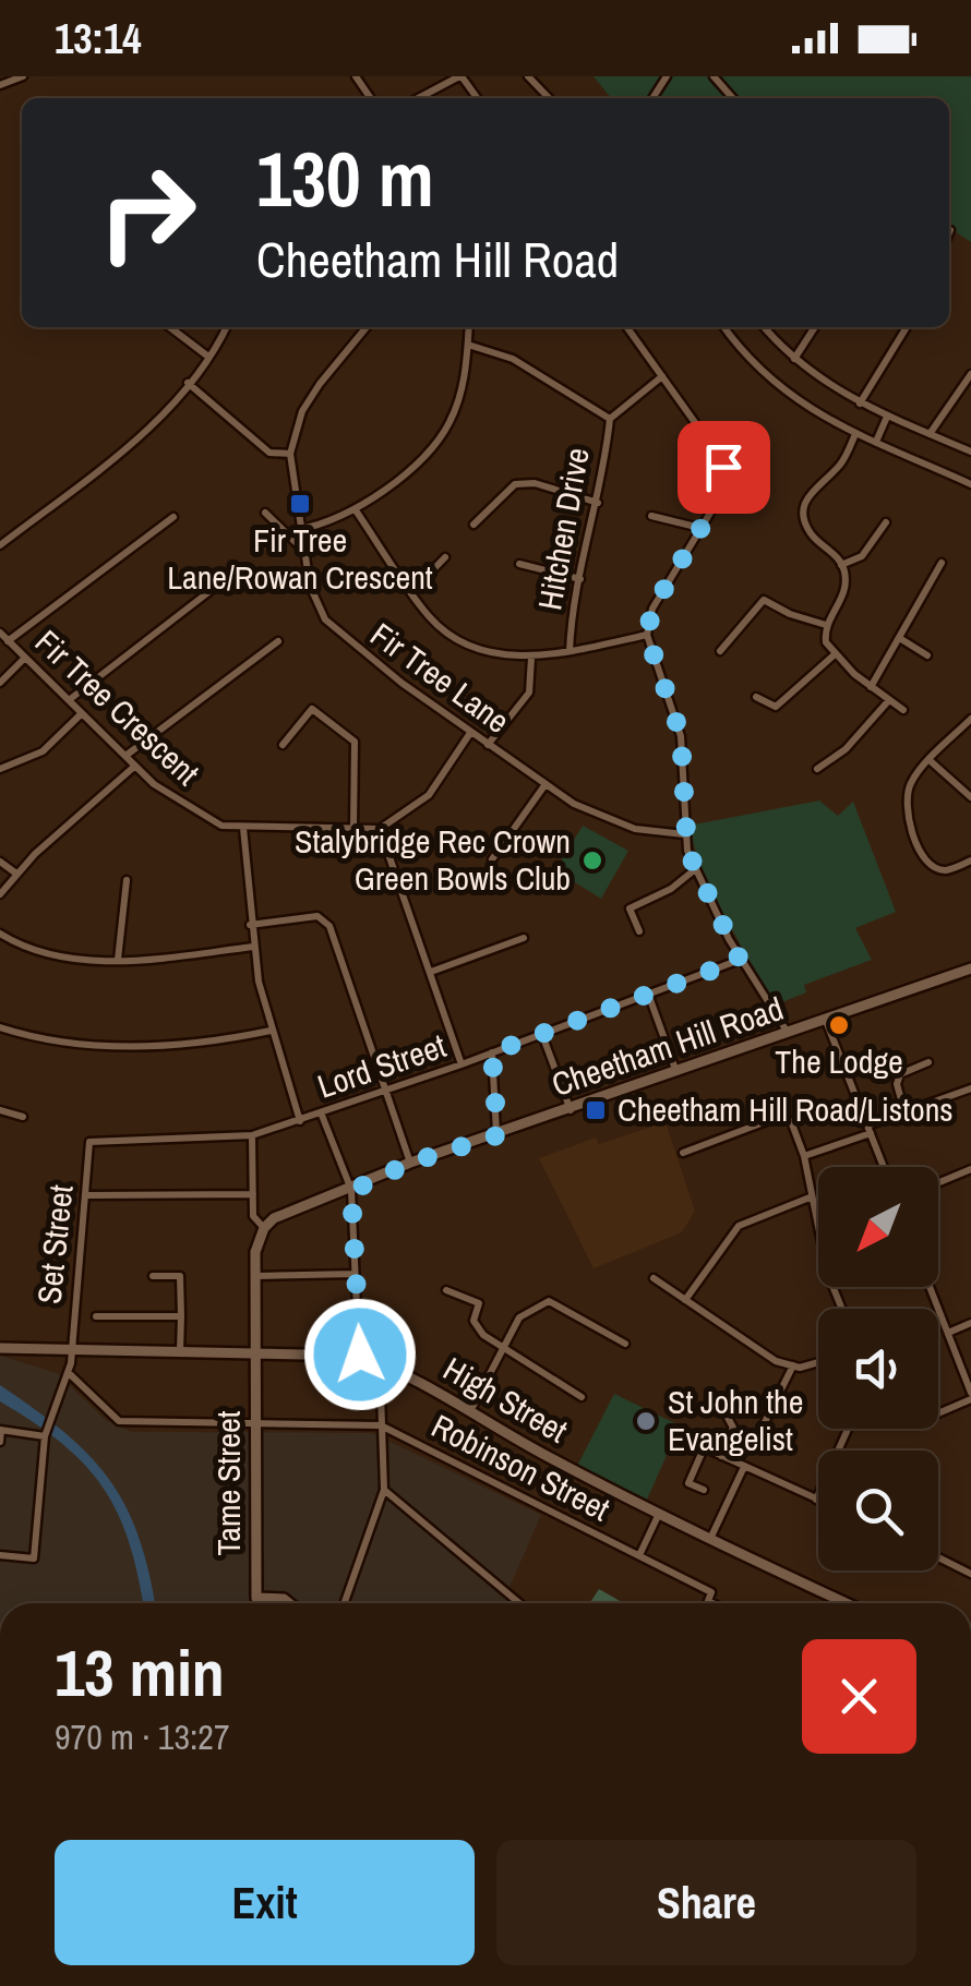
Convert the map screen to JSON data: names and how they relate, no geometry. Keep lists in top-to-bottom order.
{
  "streets": {
    "main road": ["Cheetham Hill Road", "High Street", "Tame Street"],
    "street": [
      "Hitchen Drive",
      "Fir Tree Lane",
      "Fir Tree Crescent",
      "Lord Street",
      "Set Street",
      "Robinson Street"
    ]
  },
  "crossings": [
    ["Cheetham Hill Road", "Tame Street"],
    ["Lord Street", "Set Street"],
    ["Set Street", "High Street"],
    ["Set Street", "Robinson Street"],
    ["High Street", "Tame Street"],
    ["Robinson Street", "Tame Street"]
  ],
  "places": {
    "transit": ["Fir Tree Lane/Rowan Crescent", "Cheetham Hill Road/Listons"],
    "other": ["Stalybridge Rec Crown Green Bowls Club", "The Lodge", "St John the Evangelist"]
  },
  "north": "bottom left",
  "page": {
    "status": "13:14",
    "turn": ["130 m", "Cheetham Hill Road"],
    "heading": ["13 min", "970 m · 13:27"],
    "buttons": ["Exit", "Share"]
  }
}
